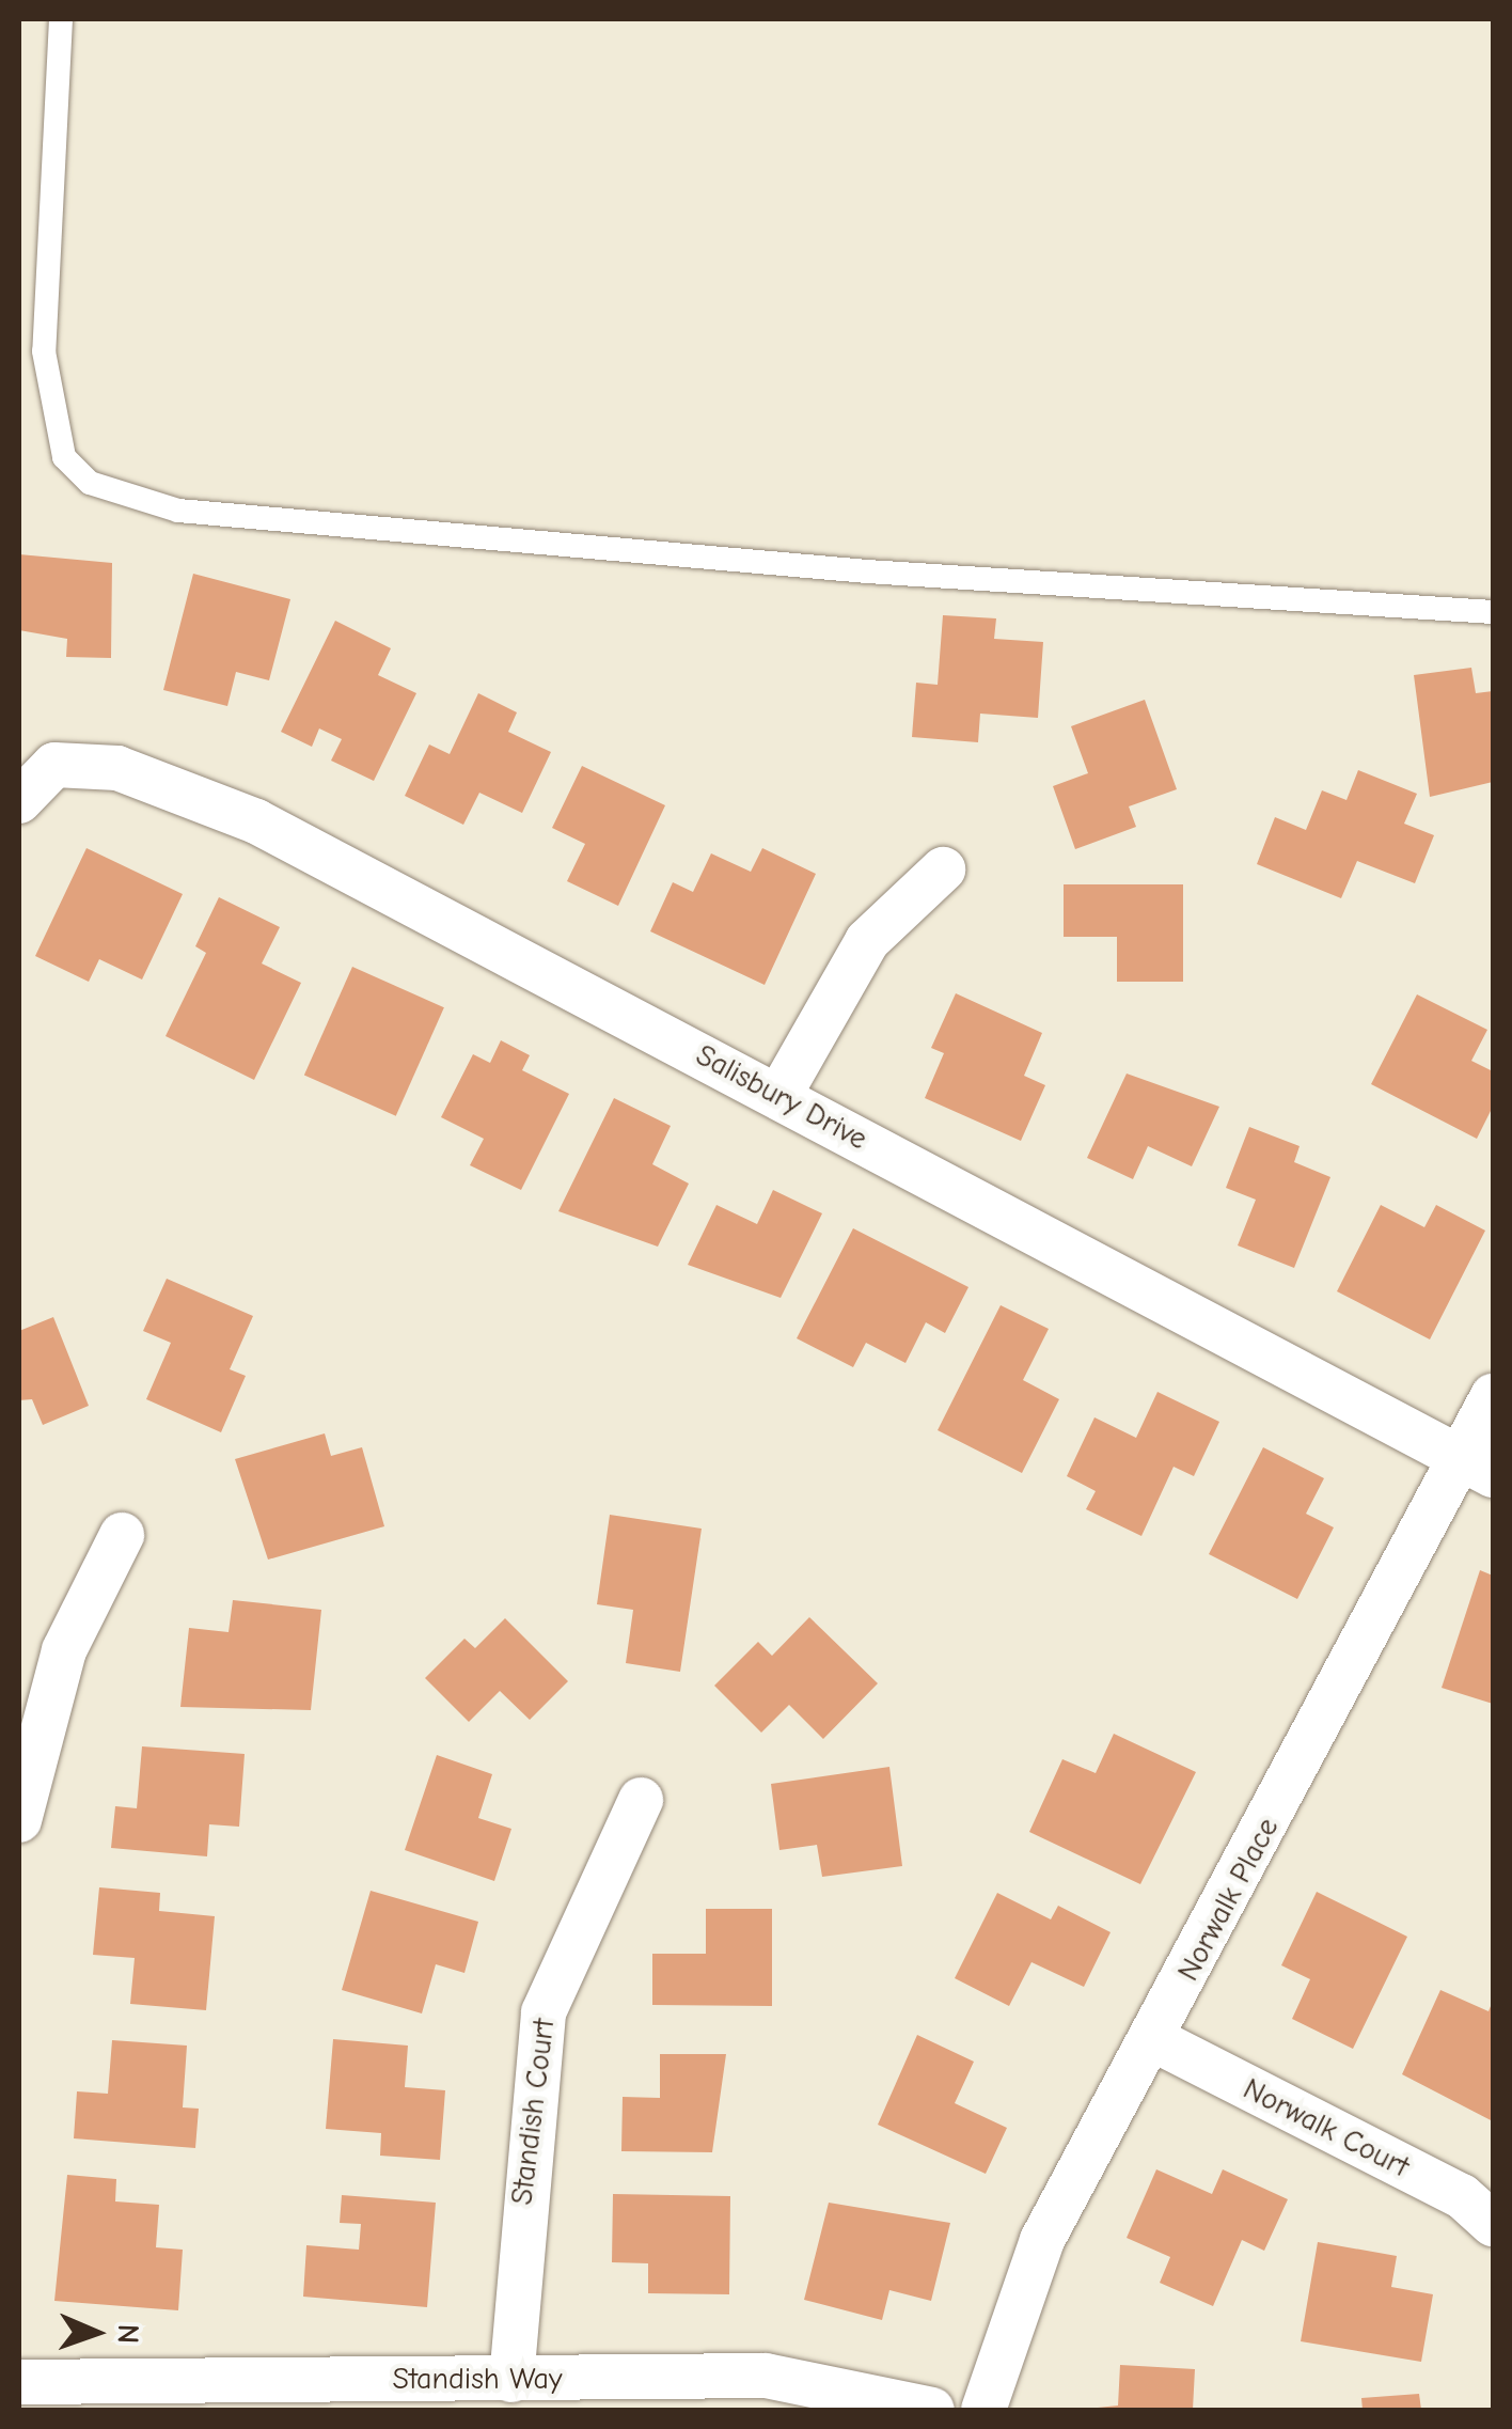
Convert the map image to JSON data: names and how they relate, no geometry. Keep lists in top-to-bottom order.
{
  "streets": {
    "street": [
      "Salisbury Drive",
      "Norwalk Place",
      "Standish Court",
      "Norwalk Court",
      "Standish Way"
    ]
  },
  "crossings": [
    ["Salisbury Drive", "Norwalk Place"],
    ["Norwalk Place", "Norwalk Court"],
    ["Standish Court", "Standish Way"]
  ],
  "north": "right"
}
